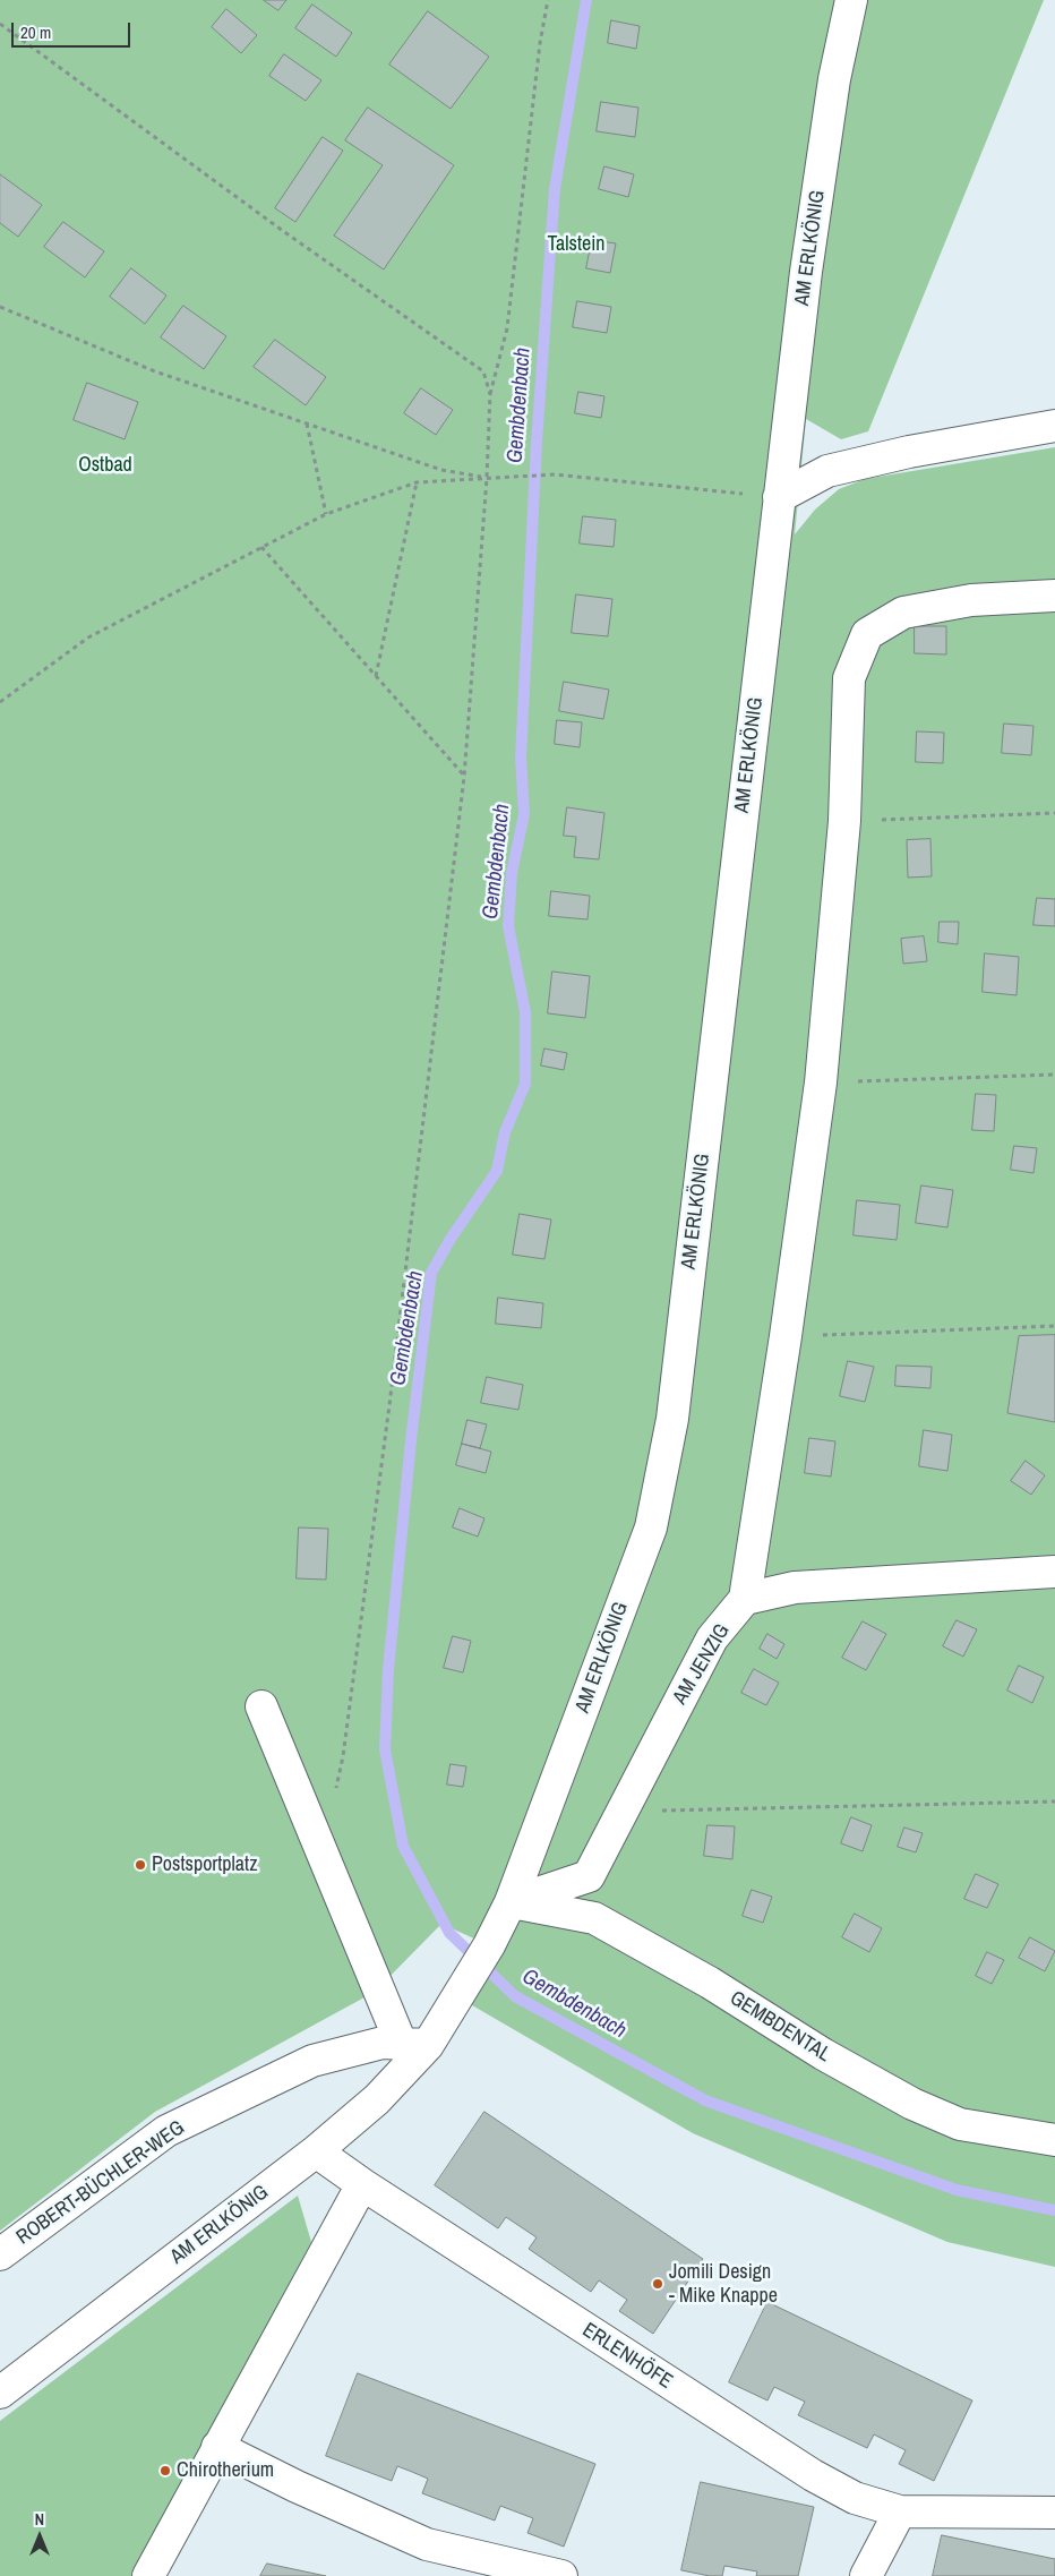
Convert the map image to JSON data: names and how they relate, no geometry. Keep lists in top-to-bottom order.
{
  "streets": {
    "street": [
      "AM ERLKÖNIG",
      "AM JENZIG",
      "GEMBDENTAL",
      "ROBERT-BÜCHLER-WEG",
      "ERLENHÖFE"
    ]
  },
  "crossings": [
    ["AM ERLKÖNIG", "AM JENZIG"],
    ["AM ERLKÖNIG", "GEMBDENTAL"],
    ["AM ERLKÖNIG", "ROBERT-BÜCHLER-WEG"],
    ["AM ERLKÖNIG", "ERLENHÖFE"],
    ["AM JENZIG", "GEMBDENTAL"]
  ],
  "water": ["Gembdenbach"],
  "parks": ["Talstein", "Ostbad"],
  "places": ["Postsportplatz", "Jomili Design - Mike Knappe", "Chirotherium"],
  "scale_bar": "20 m",
  "north": "top"
}
